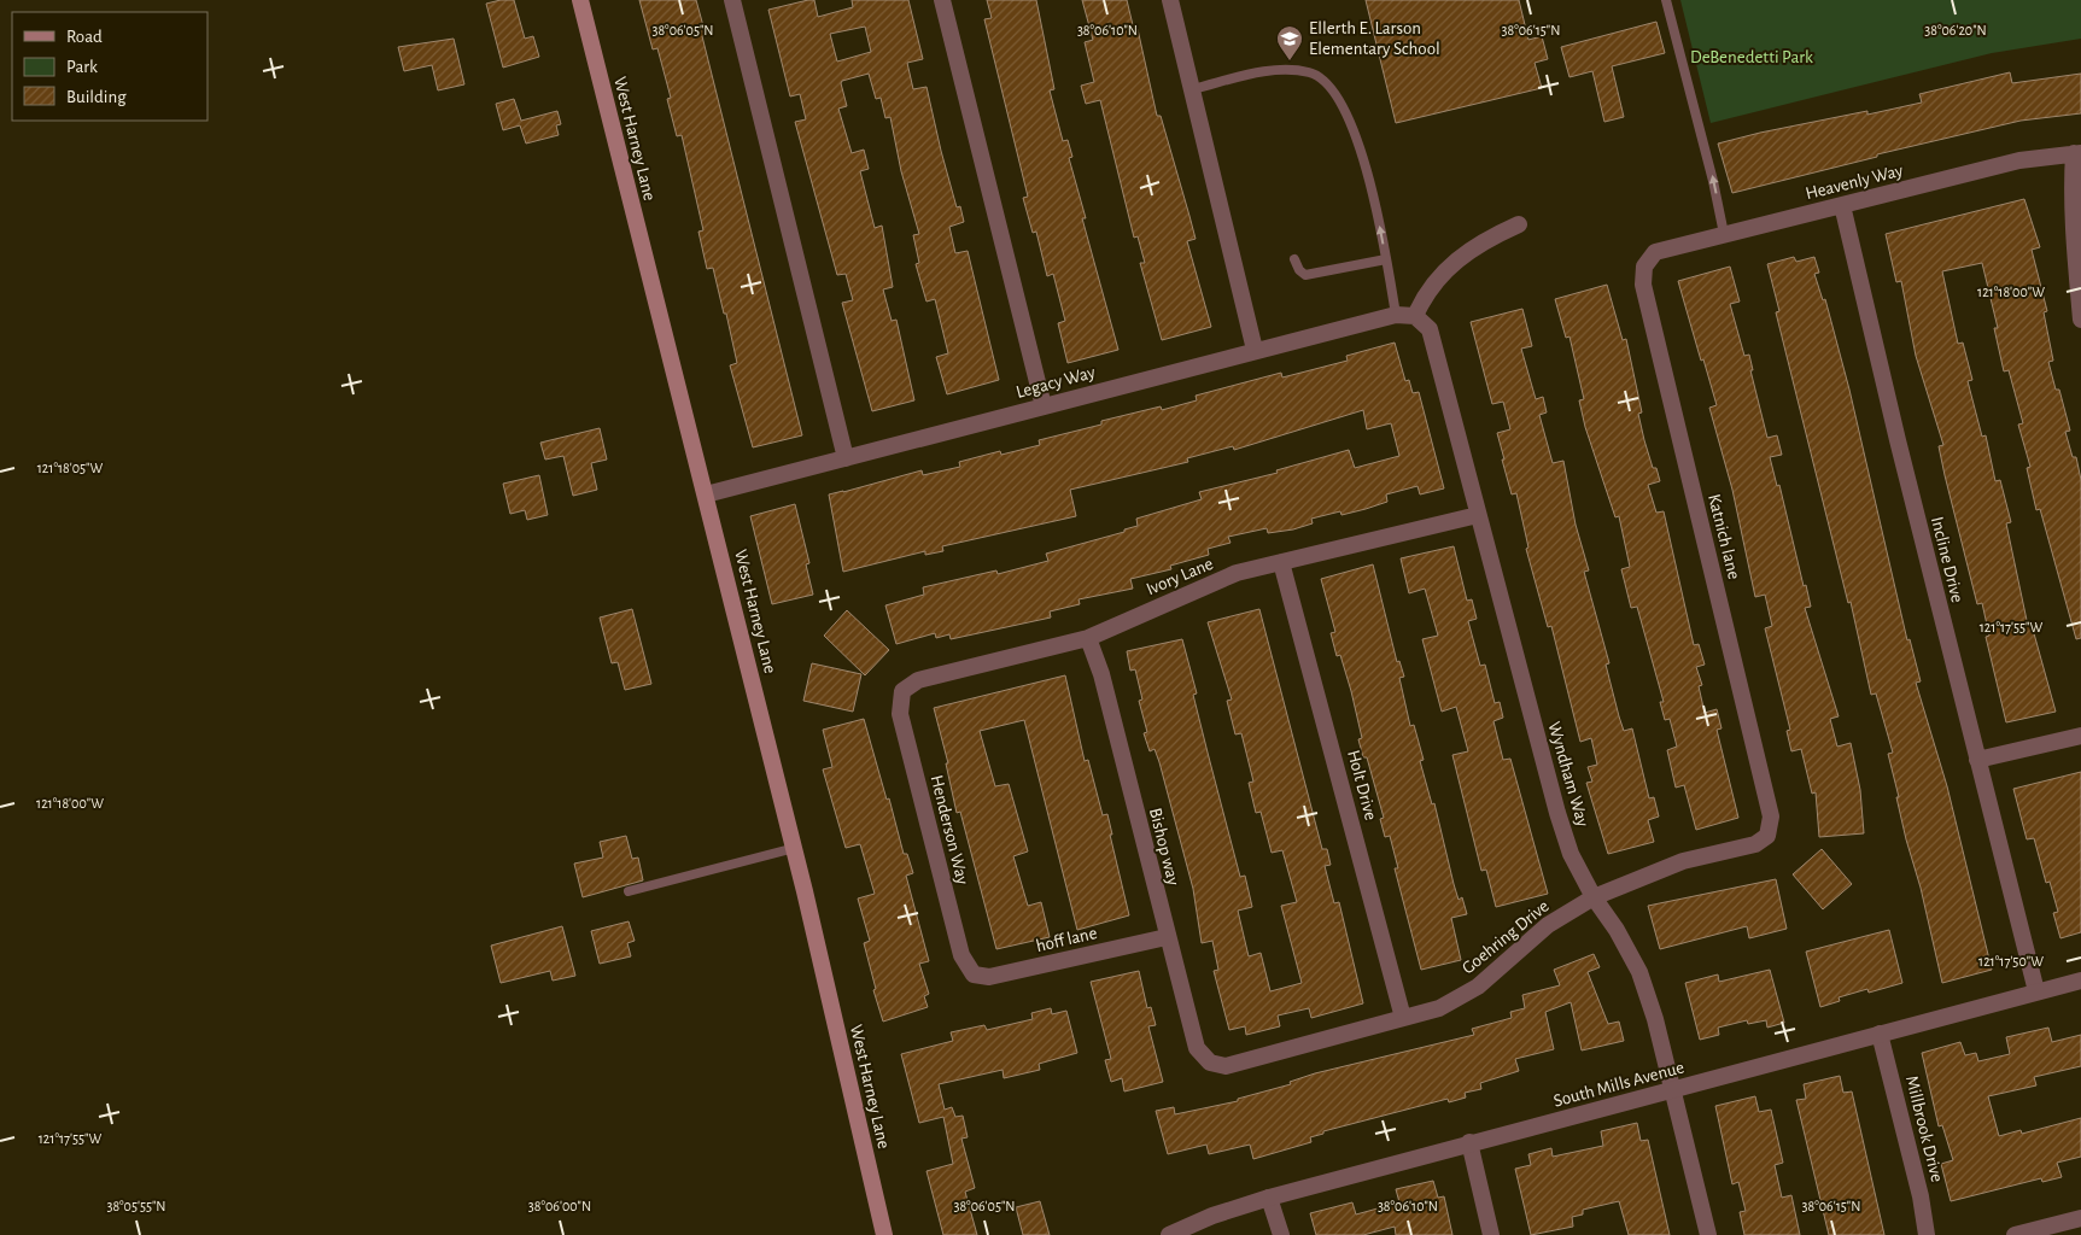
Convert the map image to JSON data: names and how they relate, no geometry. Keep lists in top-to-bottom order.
{
  "streets": {
    "main road": ["West Harney Lane"],
    "street": [
      "Heavenly Way",
      "Legacy Way",
      "Katnich lane",
      "Incline Drive",
      "Ivory Lane",
      "Wyndham Way",
      "Holt Drive",
      "Henderson Way",
      "Bishop way",
      "Goehring Drive",
      "hoff lane",
      "South Mills Avenue",
      "Millbrook Drive"
    ]
  },
  "crossings": [
    ["West Harney Lane", "Legacy Way"],
    ["Heavenly Way", "Katnich lane"],
    ["Heavenly Way", "Incline Drive"],
    ["Legacy Way", "Wyndham Way"],
    ["Katnich lane", "Goehring Drive"],
    ["Incline Drive", "South Mills Avenue"],
    ["Ivory Lane", "Wyndham Way"],
    ["Ivory Lane", "Holt Drive"],
    ["Ivory Lane", "Henderson Way"],
    ["Ivory Lane", "Bishop way"],
    ["Wyndham Way", "Goehring Drive"],
    ["Wyndham Way", "South Mills Avenue"],
    ["Holt Drive", "Goehring Drive"],
    ["Henderson Way", "hoff lane"],
    ["Bishop way", "Goehring Drive"],
    ["Bishop way", "hoff lane"],
    ["South Mills Avenue", "Millbrook Drive"]
  ],
  "parks": ["DeBenedetti Park"],
  "places": {
    "school or university": ["Ellerth E. Larson Elementary School"]
  },
  "legend": ["Road", "Park", "Building"],
  "coordinates": [
    "38°06'20\"N",
    "38°06'05\"N",
    "38°06'10\"N",
    "38°06'15\"N",
    "121°18'00\"W",
    "121°18'05\"W",
    "121°17'55\"W",
    "121°17'50\"W",
    "38°05'55\"N",
    "38°06'00\"N"
  ]
}
